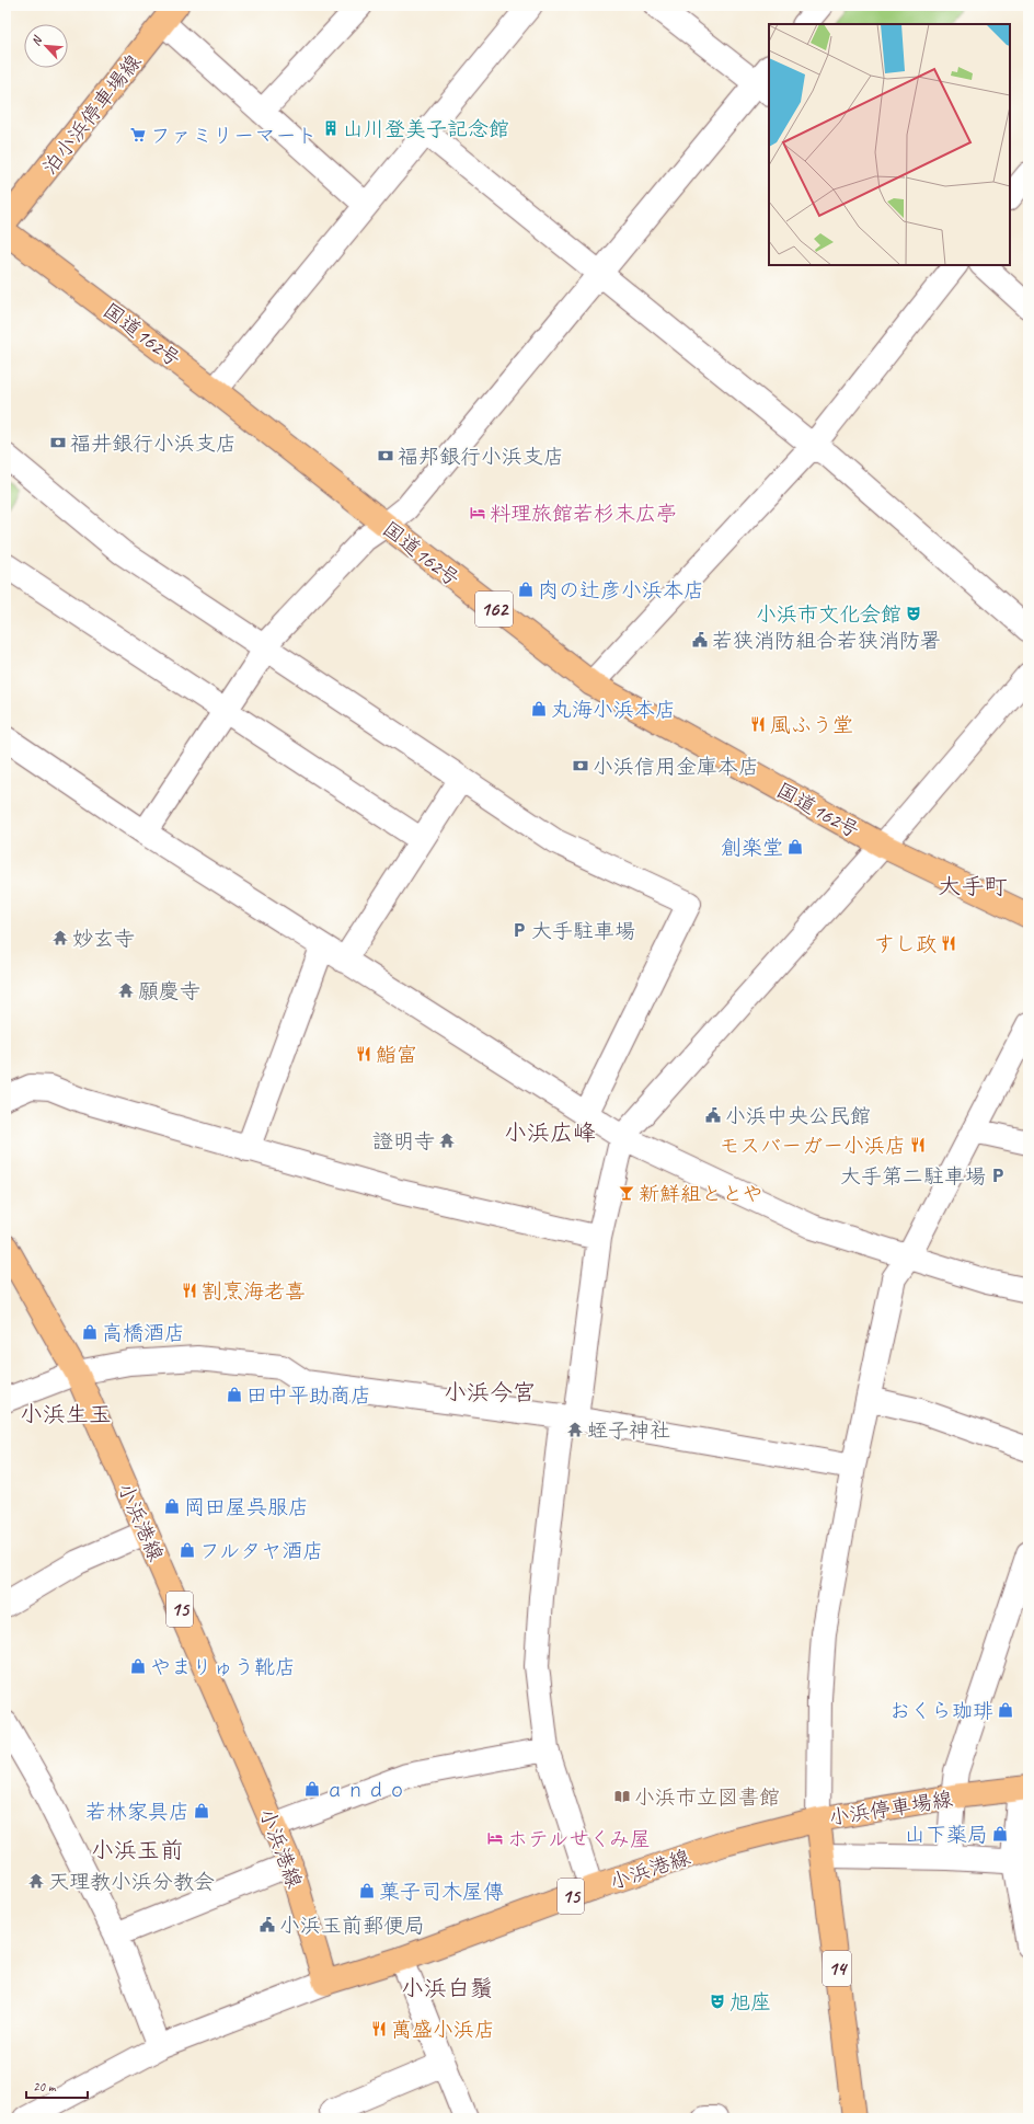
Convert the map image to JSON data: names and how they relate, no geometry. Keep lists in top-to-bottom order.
{
  "streets": {
    "main road": [
      "泊小浜停車場線",
      "国道162号",
      "162",
      "小浜港線",
      "15",
      "小浜停車場線",
      "14"
    ]
  },
  "crossings": [
    ["小浜港線", "小浜停車場線"]
  ],
  "districts": [
    "大手町",
    "小浜広峰",
    "小浜今宮",
    "小浜生玉",
    "小浜玉前",
    "小浜白鬚"
  ],
  "places": {
    "building": ["山川登美子記念館"],
    "supermarket": ["ファミリーマート"],
    "bank": ["福井銀行小浜支店", "福邦銀行小浜支店", "小浜信用金庫本店"],
    "hotel": ["料理旅館若杉末広亭", "ホテルせくみ屋"],
    "shop": [
      "肉の辻彦小浜本店",
      "丸海小浜本店",
      "創楽堂",
      "高橋酒店",
      "田中平助商店",
      "岡田屋呉服店",
      "フルタヤ酒店",
      "やまりゅう靴店",
      "おくら珈琲",
      "ａｎｄｏ",
      "若林家具店",
      "山下薬局",
      "菓子司木屋傳"
    ],
    "theatre": ["小浜市文化会館", "旭座"],
    "public building": ["若狭消防組合若狭消防署", "小浜中央公民館", "小浜玉前郵便局"],
    "restaurant": [
      "風ふう堂",
      "すし政",
      "鮨富",
      "モスバーガー小浜店",
      "割烹海老喜",
      "萬盛小浜店"
    ],
    "parking": ["大手駐車場", "大手第二駐車場"],
    "temple": [
      "妙玄寺",
      "願慶寺",
      "證明寺",
      "蛭子神社",
      "天理教小浜分教会"
    ],
    "bar": ["新鮮組ととや"],
    "library": ["小浜市立図書館"]
  },
  "scale_bar": "20 m",
  "north": "top left"
}
